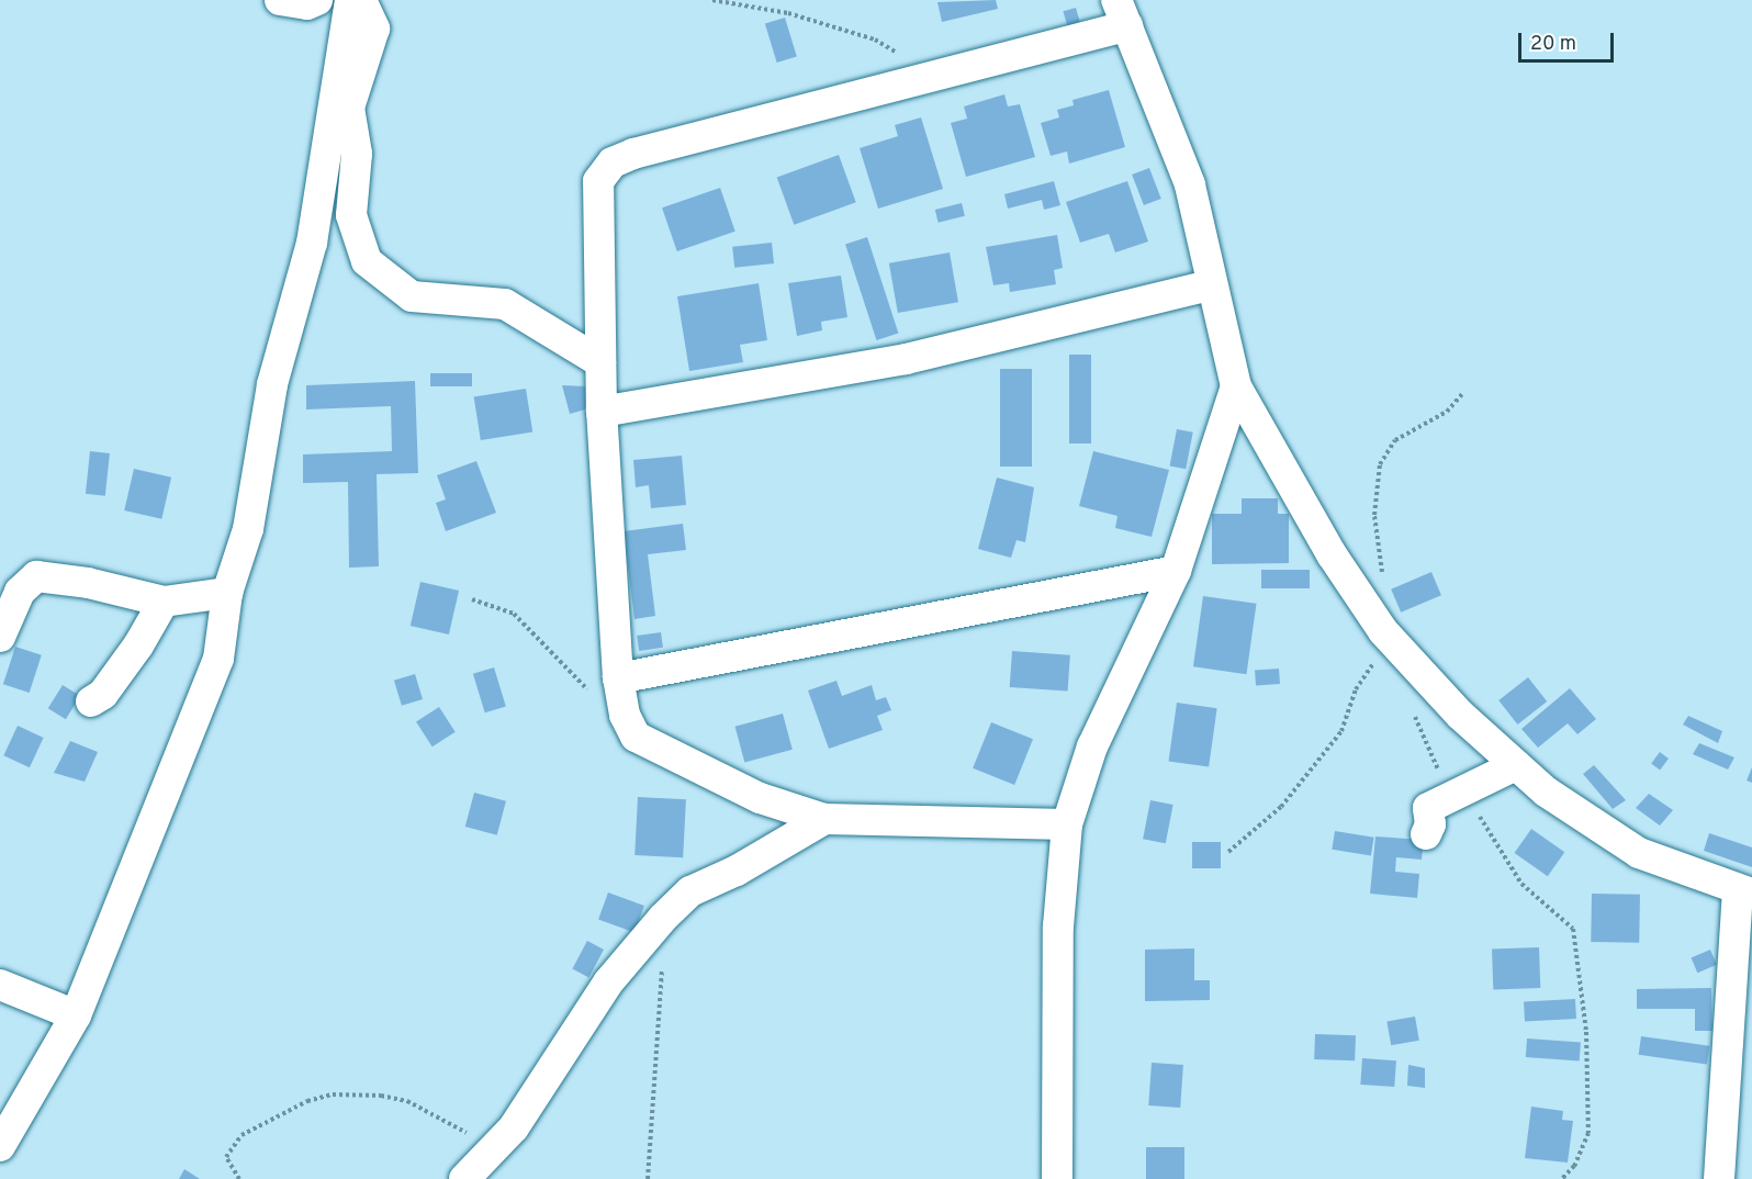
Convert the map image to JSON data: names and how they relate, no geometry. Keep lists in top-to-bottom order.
{
  "scale_bar": "20 m"
}
